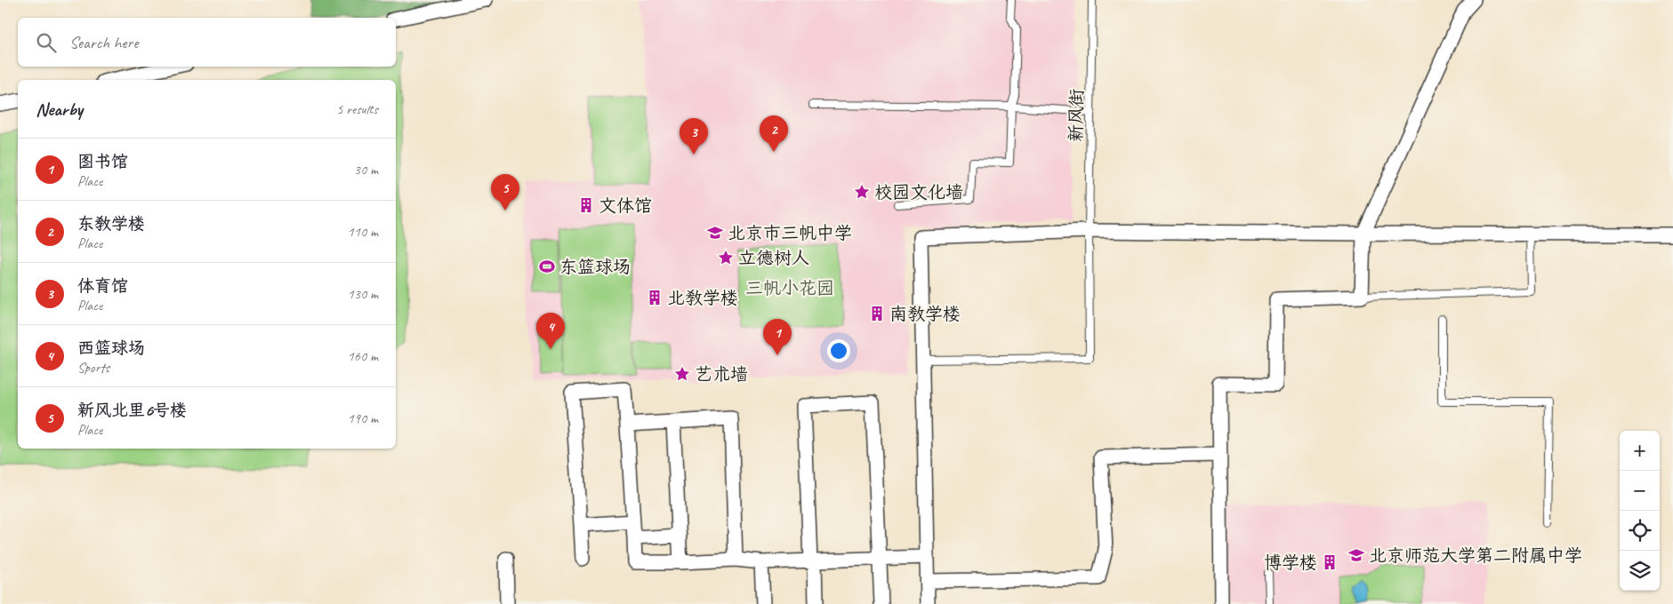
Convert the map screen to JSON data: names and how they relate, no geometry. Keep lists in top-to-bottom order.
{
  "streets": {
    "lane": ["新风街"]
  },
  "parks": ["三帆小花园"],
  "places": {
    "place": ["校园文化墙", "立德树人", "艺术墙"],
    "building": [
      "文体馆",
      "北教学楼",
      "南教学楼",
      "博学楼"
    ],
    "school or university": ["北京市三帆中学", "北京师范大学第二附属中学"],
    "sports": ["东篮球场"]
  },
  "page": {
    "search": "Search here",
    "heading": ["Nearby", "5 results"],
    "pins": [
      "2",
      "3",
      "5",
      "4",
      "1"
    ],
    "list": [
      {
        "mark": "1",
        "name": "图书馆",
        "note": "Place",
        "value": "30 m"
      },
      {
        "mark": "2",
        "name": "东教学楼",
        "note": "Place",
        "value": "110 m"
      },
      {
        "mark": "3",
        "name": "体育馆",
        "note": "Place",
        "value": "130 m"
      },
      {
        "mark": "4",
        "name": "西篮球场",
        "note": "Sports",
        "value": "160 m"
      },
      {
        "mark": "5",
        "name": "新风北里6号楼",
        "note": "Place",
        "value": "190 m"
      }
    ],
    "map_buttons": ["+", "−"]
  }
}
